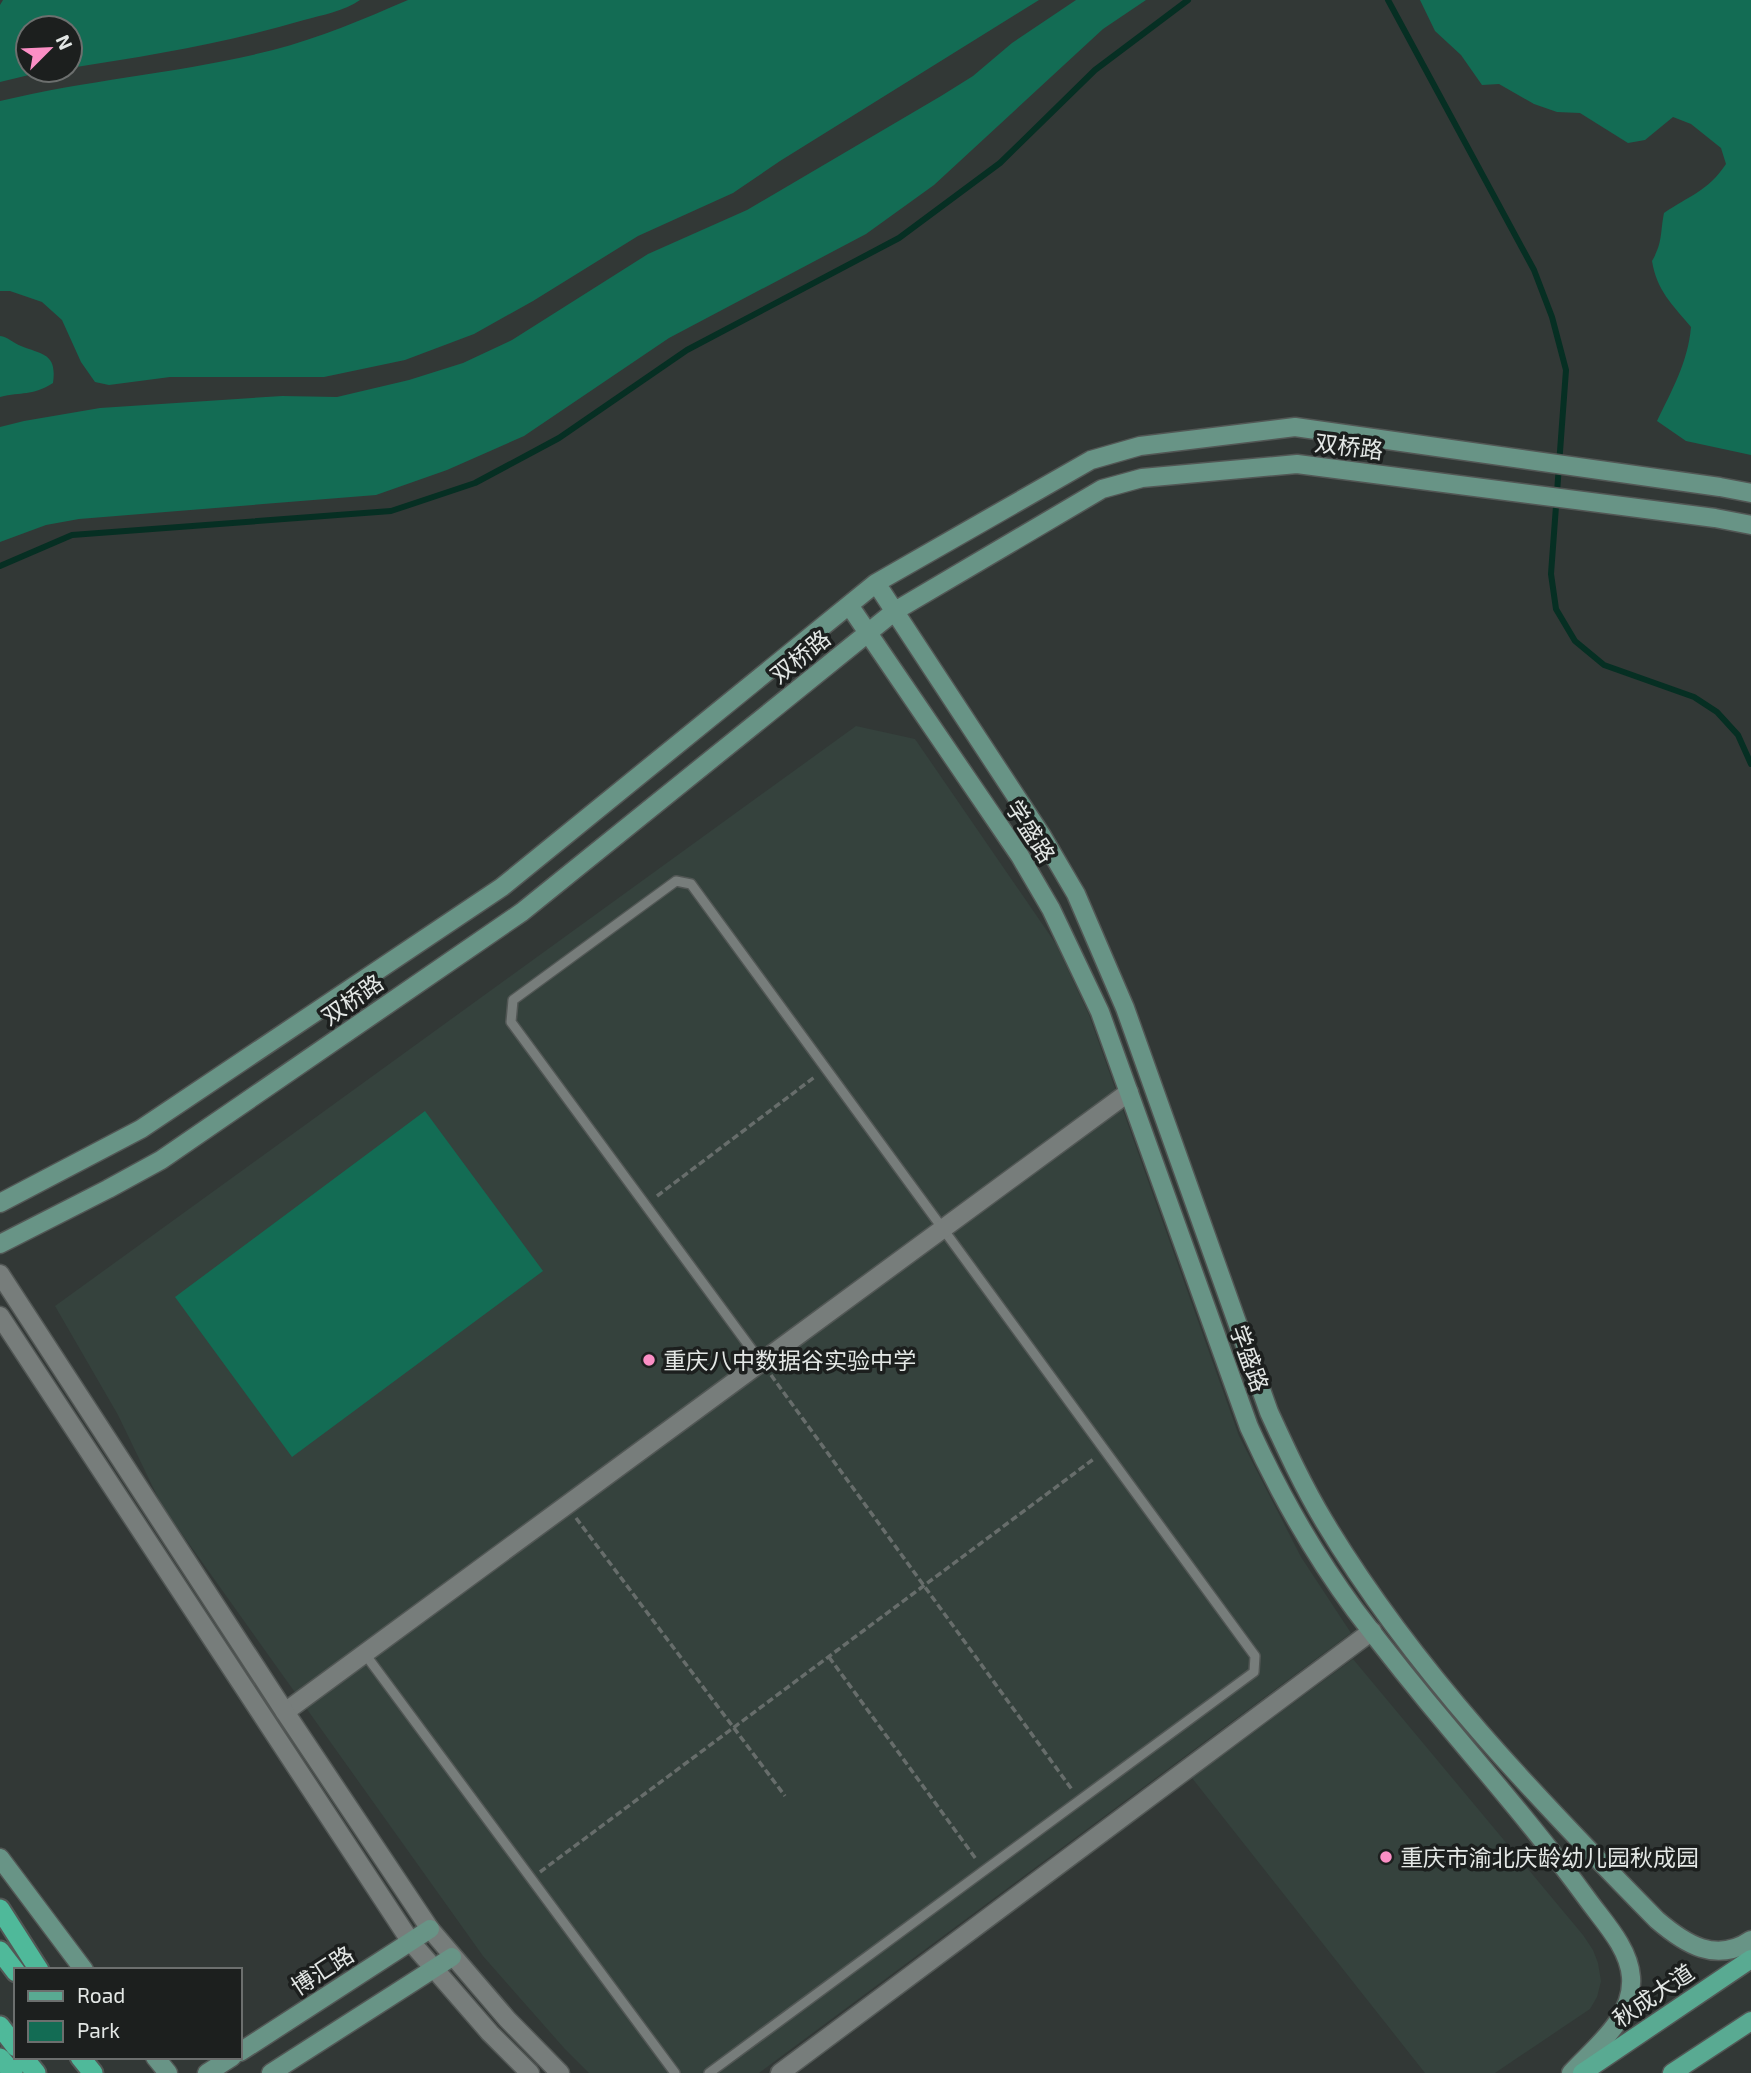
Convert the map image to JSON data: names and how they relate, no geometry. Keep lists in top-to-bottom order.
{
  "streets": {
    "main road": [
      "双桥路",
      "学盛路",
      "博汇路",
      "秋成大道"
    ]
  },
  "crossings": [
    ["双桥路", "学盛路"]
  ],
  "places": ["重庆八中数据谷实验中学", "重庆市渝北庆龄幼儿园秋成园"],
  "legend": ["Road", "Park"],
  "north": "top right"
}
